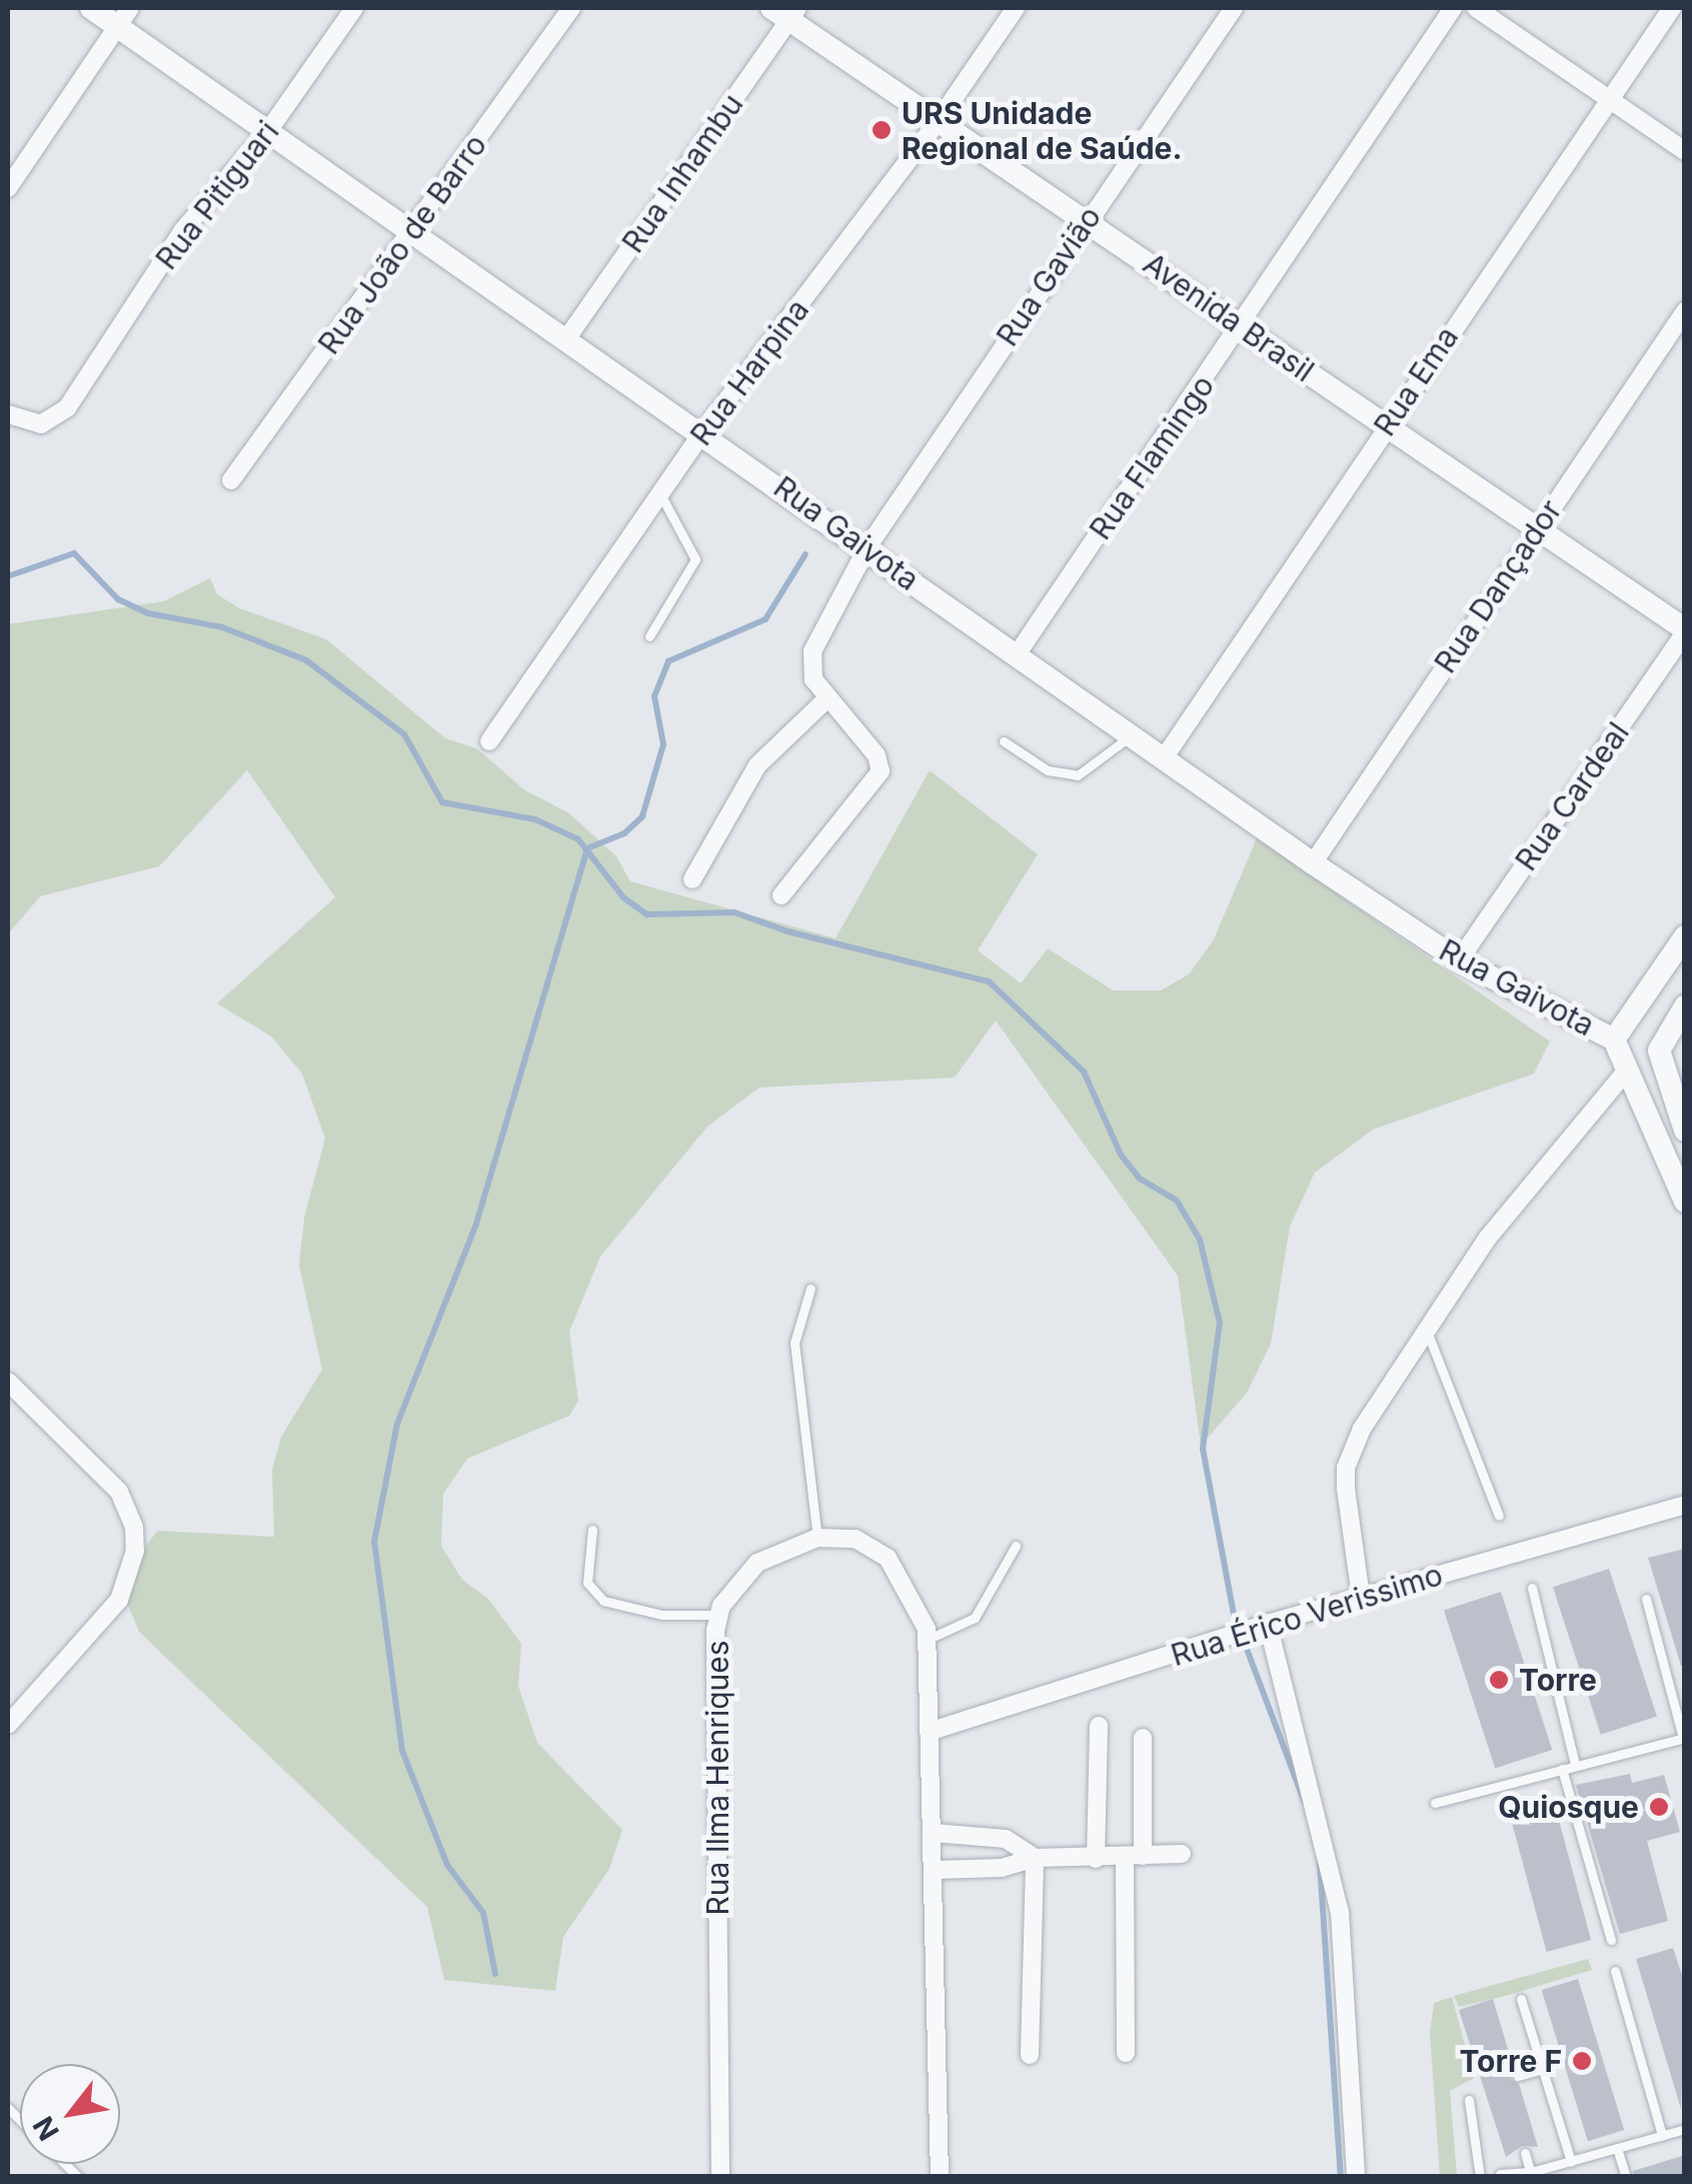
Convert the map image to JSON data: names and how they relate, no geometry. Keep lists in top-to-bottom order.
{
  "streets": {
    "street": [
      "Rua Inhambu",
      "Rua Pitiguari",
      "Rua João de Barro",
      "Rua Gavião",
      "Avenida Brasil",
      "Rua Harpina",
      "Rua Ema",
      "Rua Flamingo",
      "Rua Gaivota",
      "Rua Dançador",
      "Rua Cardeal",
      "Rua Érico Verissimo",
      "Rua Ilma Henriques"
    ]
  },
  "crossings": [
    ["Rua Inhambu", "Avenida Brasil"],
    ["Rua Inhambu", "Rua Gaivota"],
    ["Rua Pitiguari", "Rua Gaivota"],
    ["Rua João de Barro", "Rua Gaivota"],
    ["Rua Gavião", "Avenida Brasil"],
    ["Rua Gavião", "Rua Gaivota"],
    ["Avenida Brasil", "Rua Harpina"],
    ["Avenida Brasil", "Rua Ema"],
    ["Avenida Brasil", "Rua Flamingo"],
    ["Avenida Brasil", "Rua Dançador"],
    ["Avenida Brasil", "Rua Cardeal"],
    ["Rua Harpina", "Rua Gaivota"],
    ["Rua Ema", "Rua Gaivota"],
    ["Rua Flamingo", "Rua Gaivota"],
    ["Rua Gaivota", "Rua Dançador"],
    ["Rua Gaivota", "Rua Cardeal"]
  ],
  "places": [
    "URS Unidade Regional de Saúde.",
    "Torre",
    "Quiosque",
    "Torre F"
  ],
  "north": "bottom left"
}
